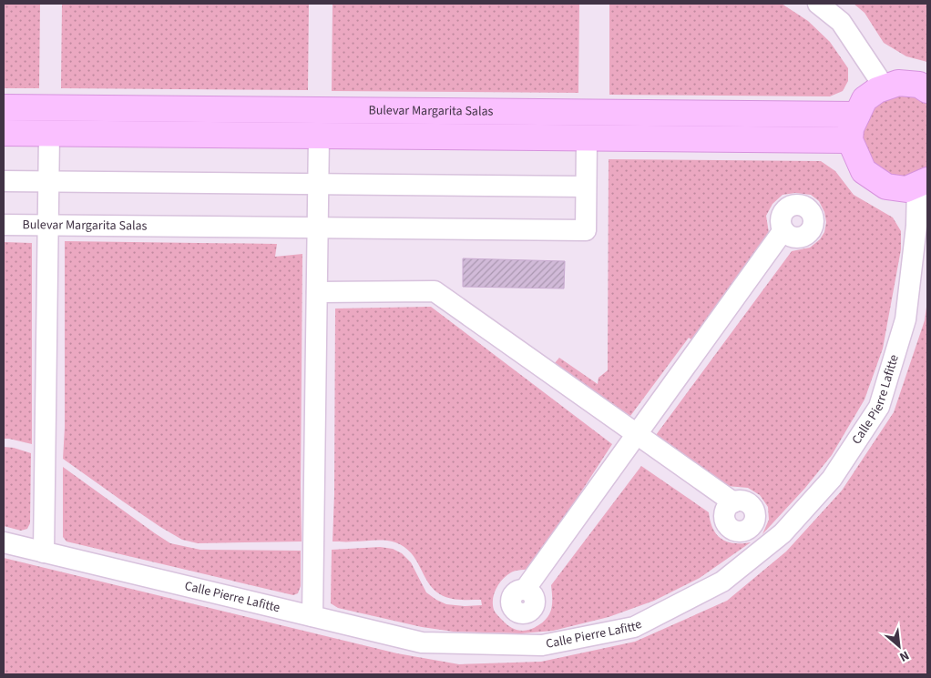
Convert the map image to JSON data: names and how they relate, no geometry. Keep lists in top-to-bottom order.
{
  "streets": {
    "street": ["Bulevar Margarita Salas", "Calle Pierre Lafitte"]
  },
  "north": "bottom right"
}
